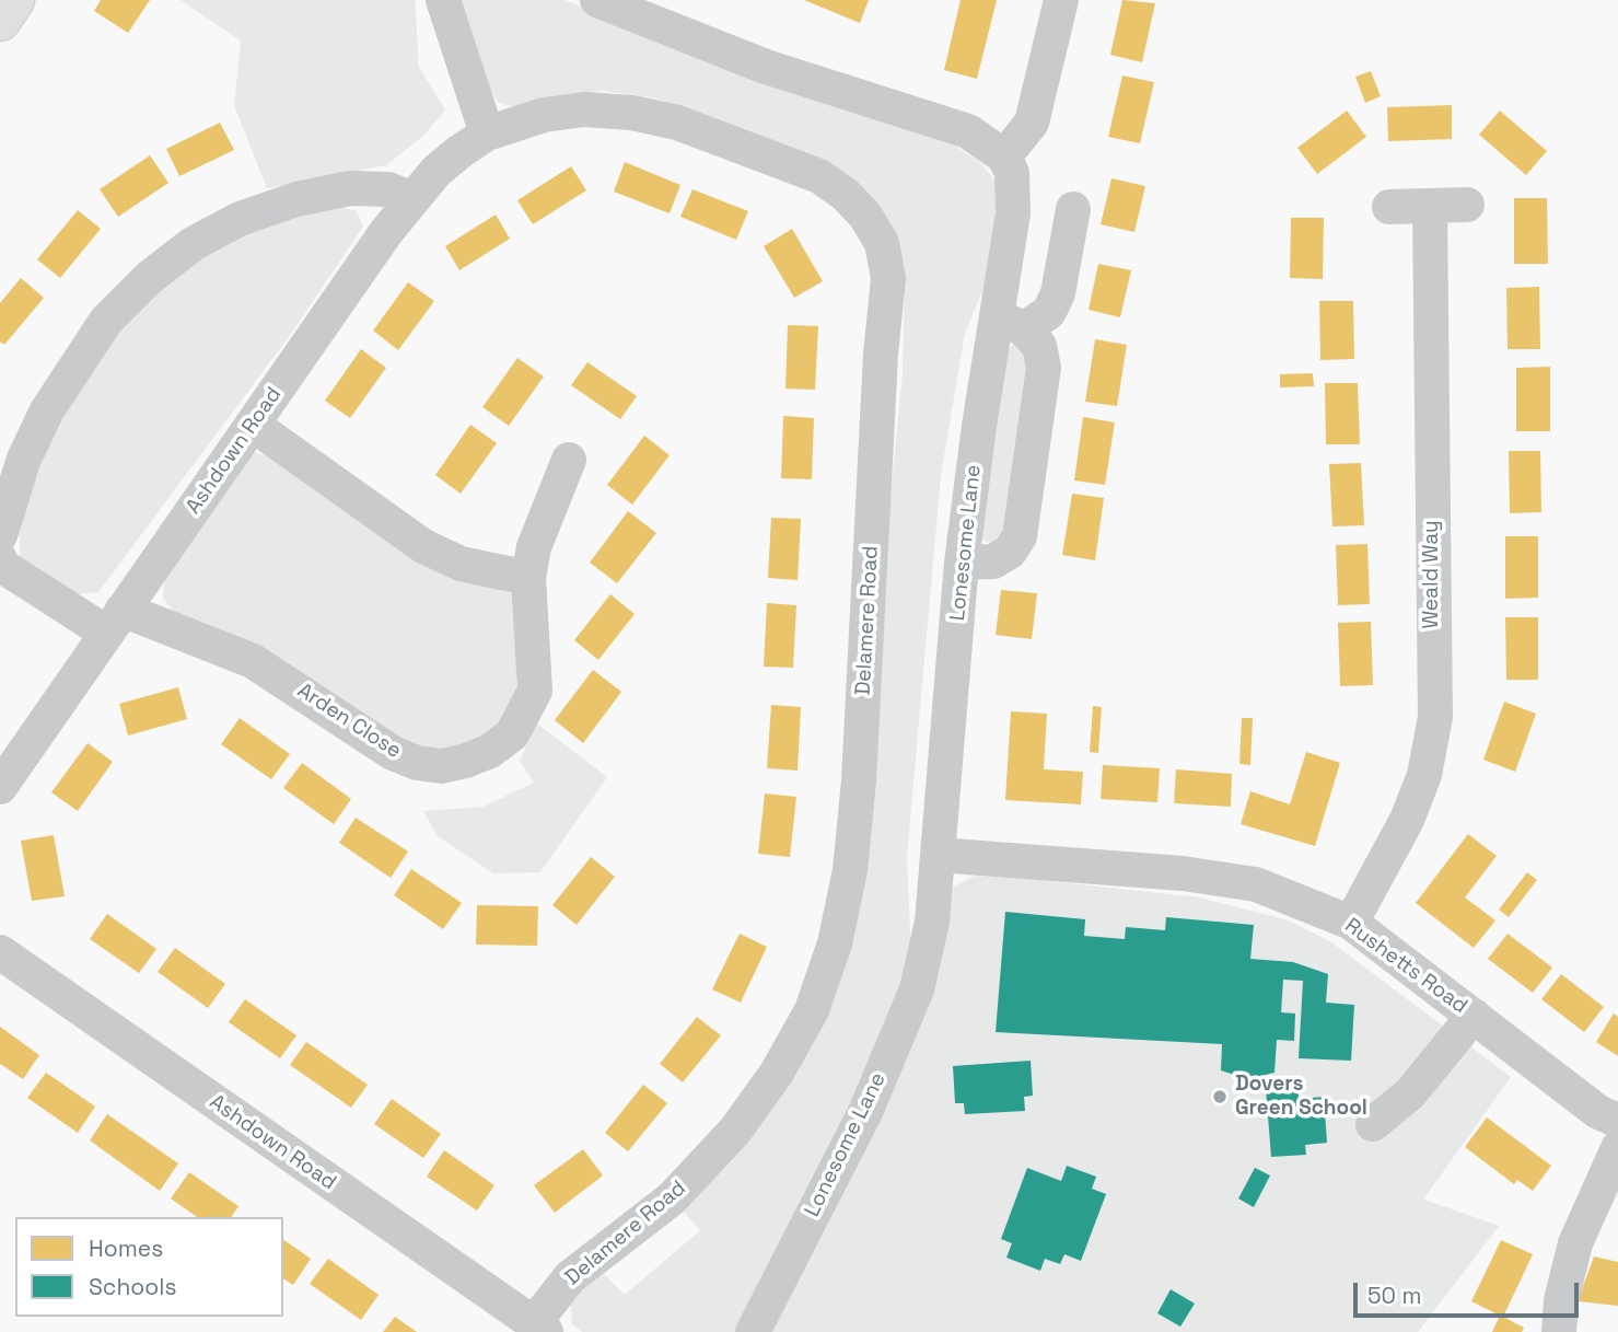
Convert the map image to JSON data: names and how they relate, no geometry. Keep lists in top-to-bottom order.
{
  "streets": {
    "street": [
      "Ashdown Road",
      "Lonesome Lane",
      "Weald Way",
      "Delamere Road",
      "Arden Close",
      "Rushetts Road"
    ]
  },
  "crossings": [
    ["Ashdown Road", "Delamere Road"],
    ["Ashdown Road", "Arden Close"],
    ["Lonesome Lane", "Rushetts Road"],
    ["Weald Way", "Rushetts Road"]
  ],
  "places": ["Dovers Green School"],
  "legend": ["Homes", "Schools"],
  "scale_bar": "50 m"
}
